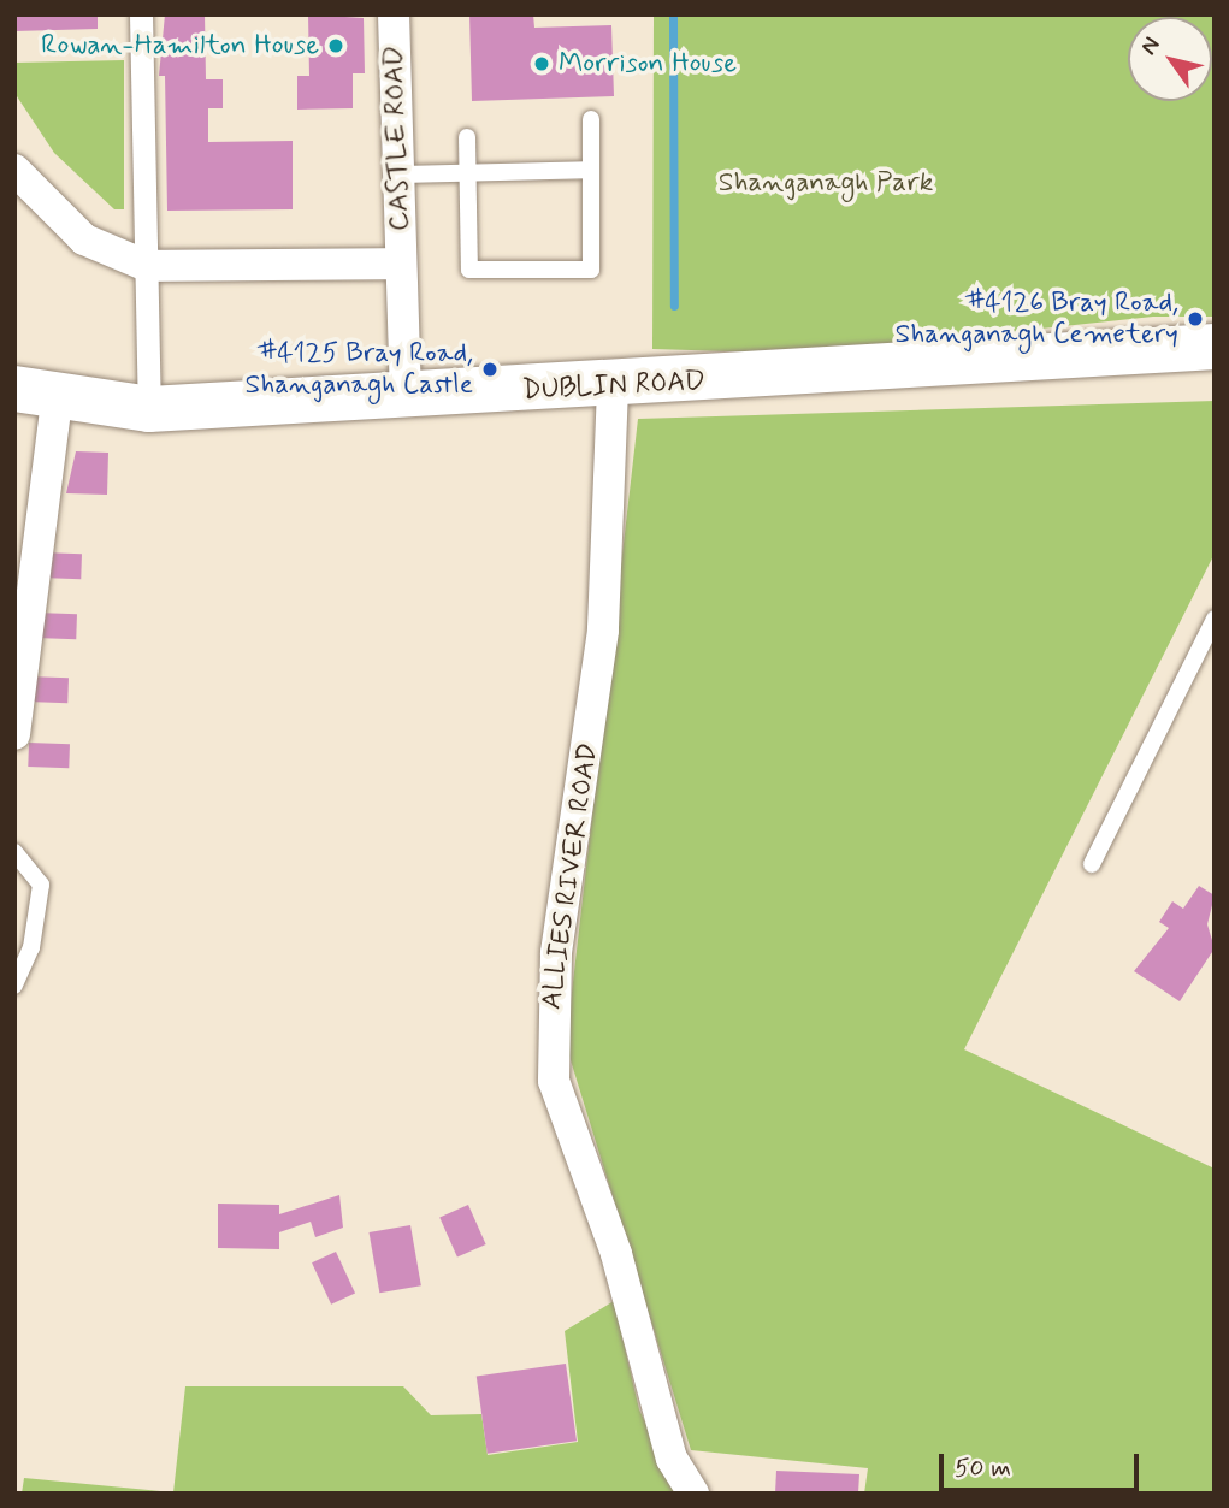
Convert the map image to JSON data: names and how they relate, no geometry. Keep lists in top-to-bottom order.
{
  "streets": {
    "main road": ["DUBLIN ROAD"],
    "street": ["CASTLE ROAD", "ALLIES RIVER ROAD"]
  },
  "crossings": [
    ["CASTLE ROAD", "DUBLIN ROAD"],
    ["DUBLIN ROAD", "ALLIES RIVER ROAD"]
  ],
  "parks": ["Shanganagh Park"],
  "places": [
    "Rowan-Hamilton House",
    "Morrison House",
    "#4126 Bray Road, Shanganagh Cemetery",
    "#4125 Bray Road, Shanganagh Castle"
  ],
  "scale_bar": "50 m",
  "north": "top left"
}
